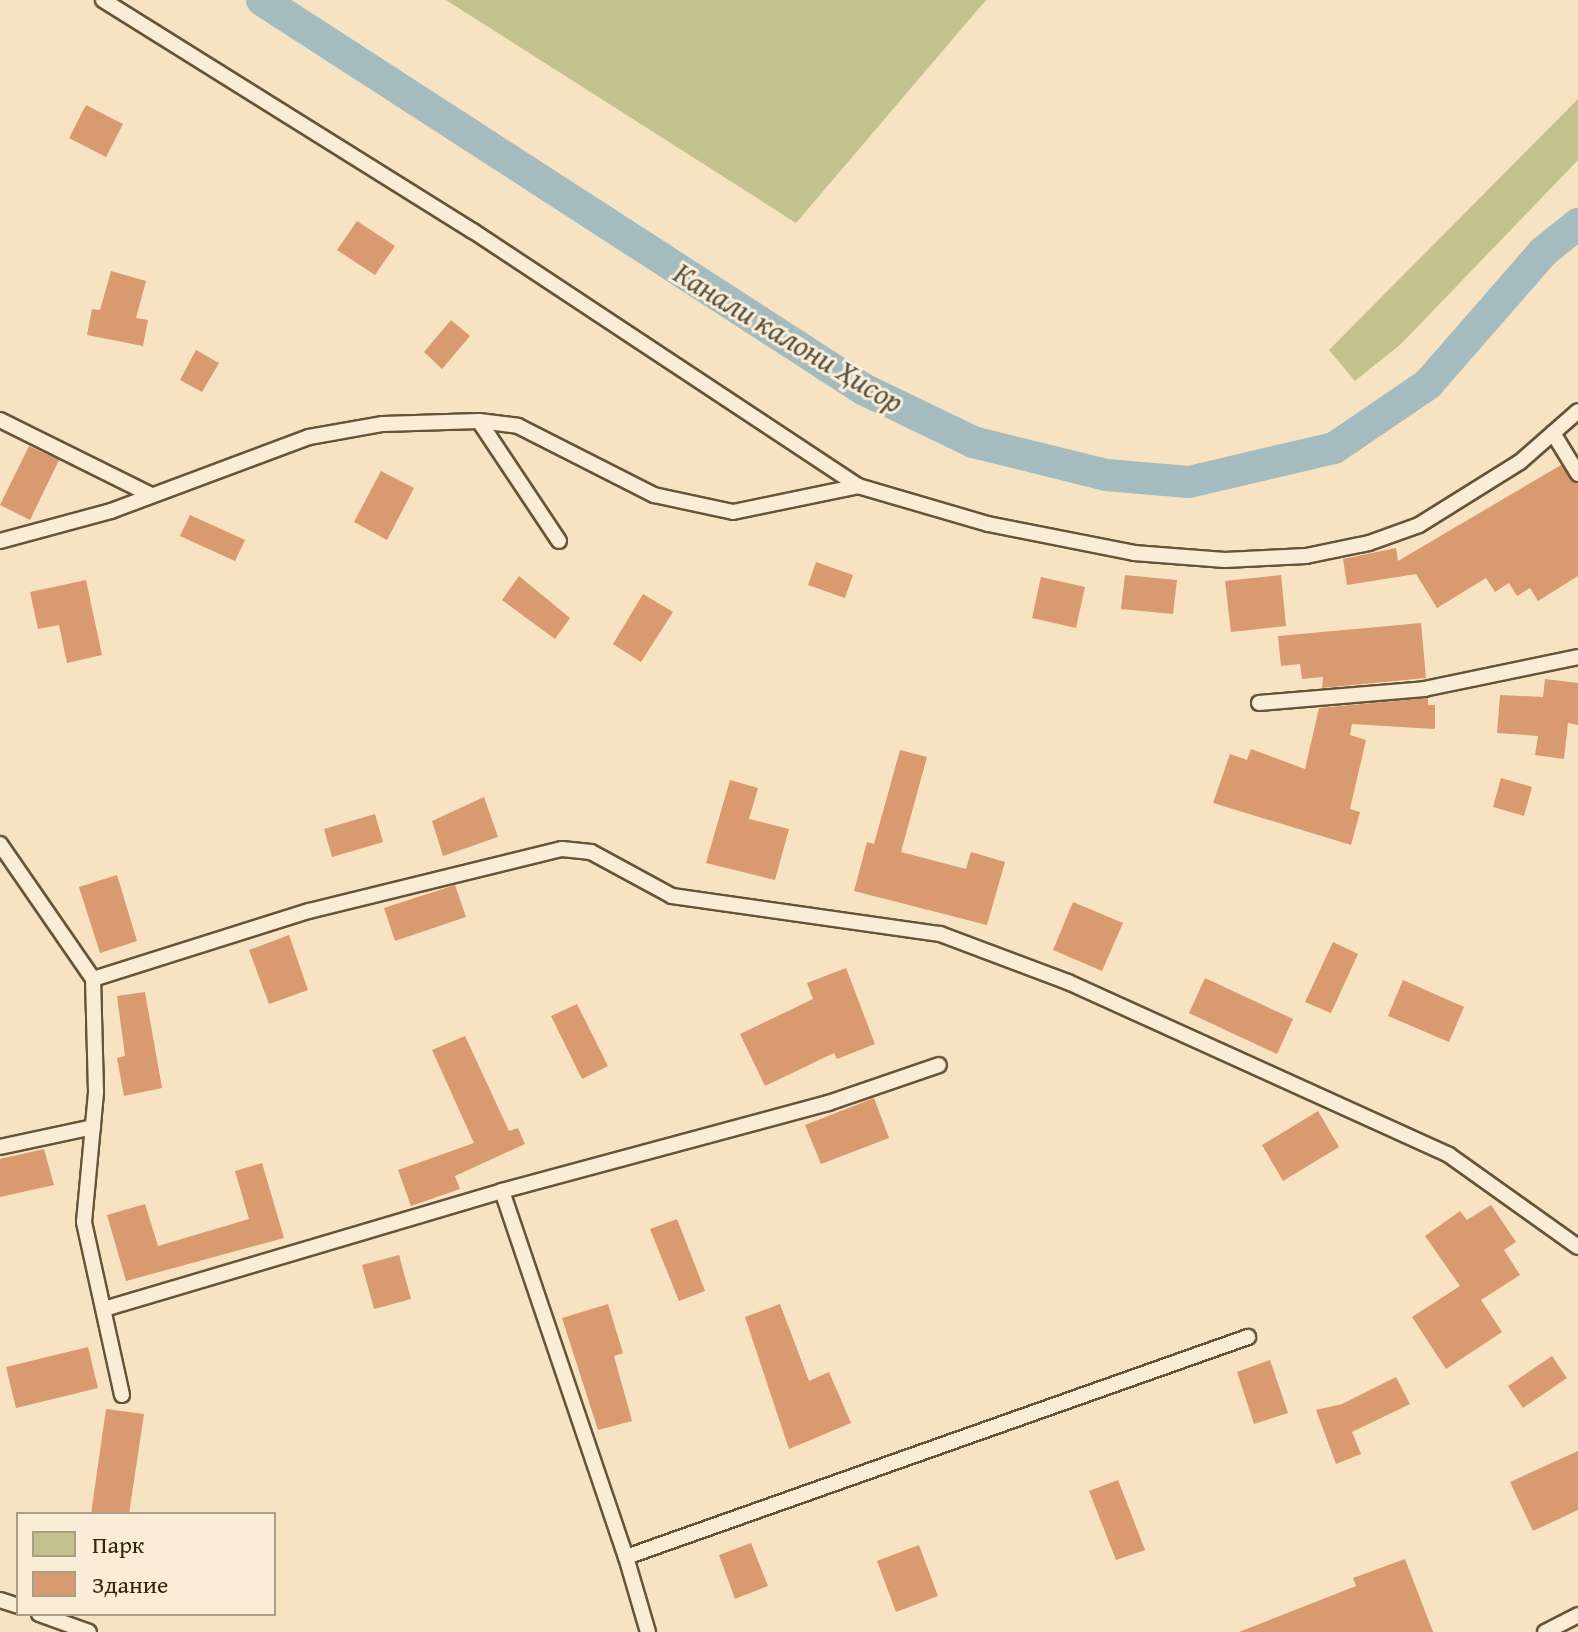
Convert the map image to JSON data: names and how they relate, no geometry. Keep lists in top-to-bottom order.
{
  "water": ["Канали калони Ҳисор"],
  "legend": ["Парк", "Здание"]
}
